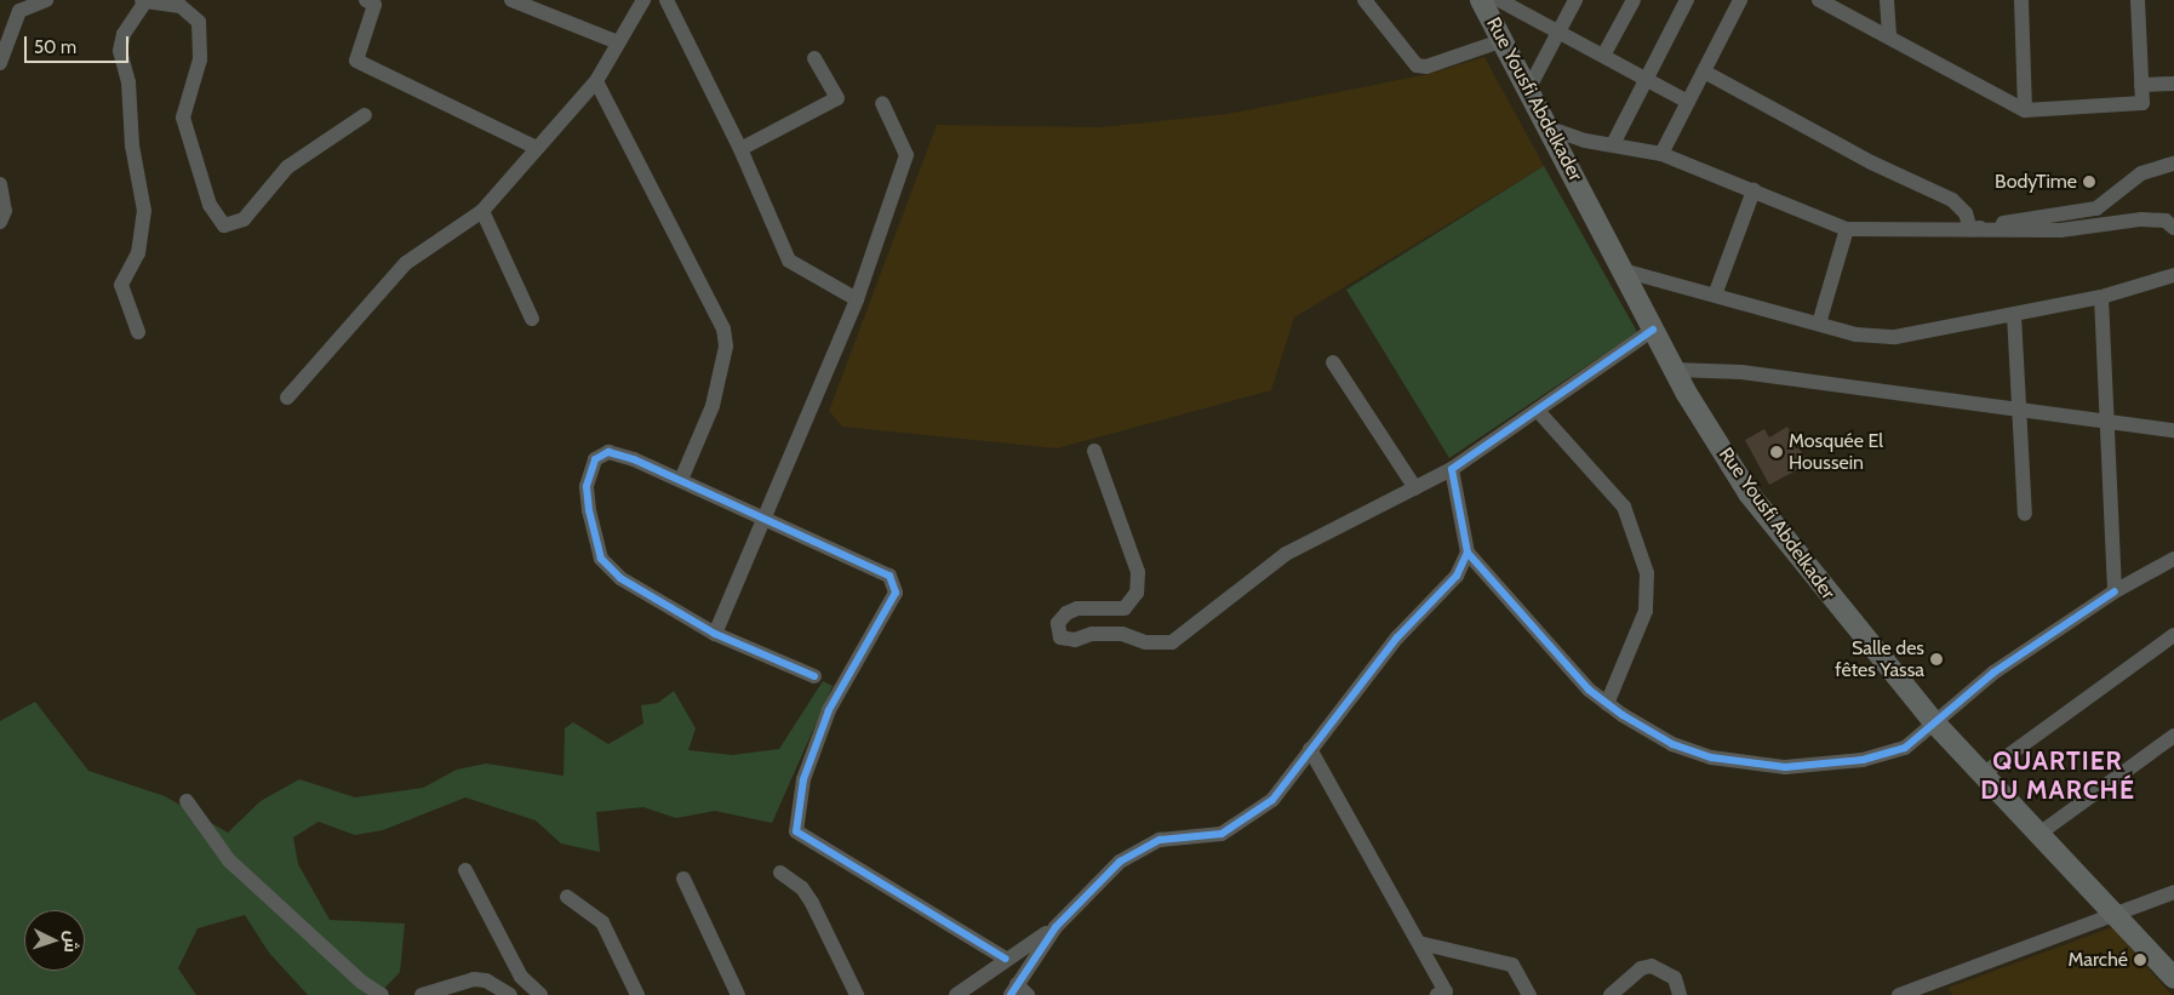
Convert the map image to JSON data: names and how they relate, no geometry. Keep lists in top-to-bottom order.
{
  "streets": {
    "main road": ["Rue Yousfi Abdelkader"]
  },
  "districts": ["QUARTIER DU MARCHÉ"],
  "places": [
    "BodyTime",
    "Mosquée El Houssein",
    "Salle des fêtes Yassa",
    "Marché"
  ],
  "scale_bar": "50 m",
  "north": "right"
}
